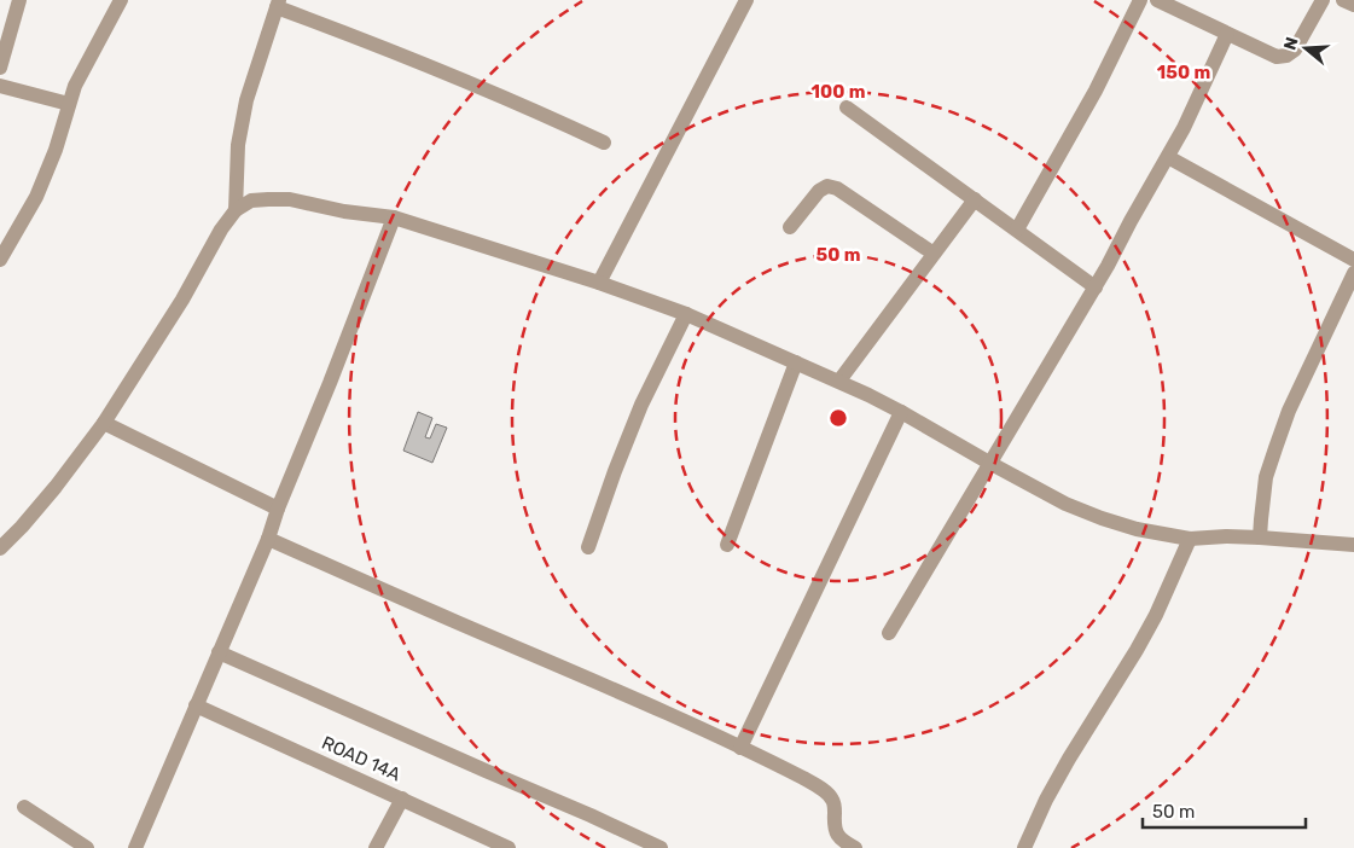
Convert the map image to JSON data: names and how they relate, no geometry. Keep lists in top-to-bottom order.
{
  "streets": {
    "street": ["ROAD 14A"]
  },
  "scale_bar": "50 m",
  "north": "left",
  "rings": ["150 m", "100 m", "50 m"]
}
